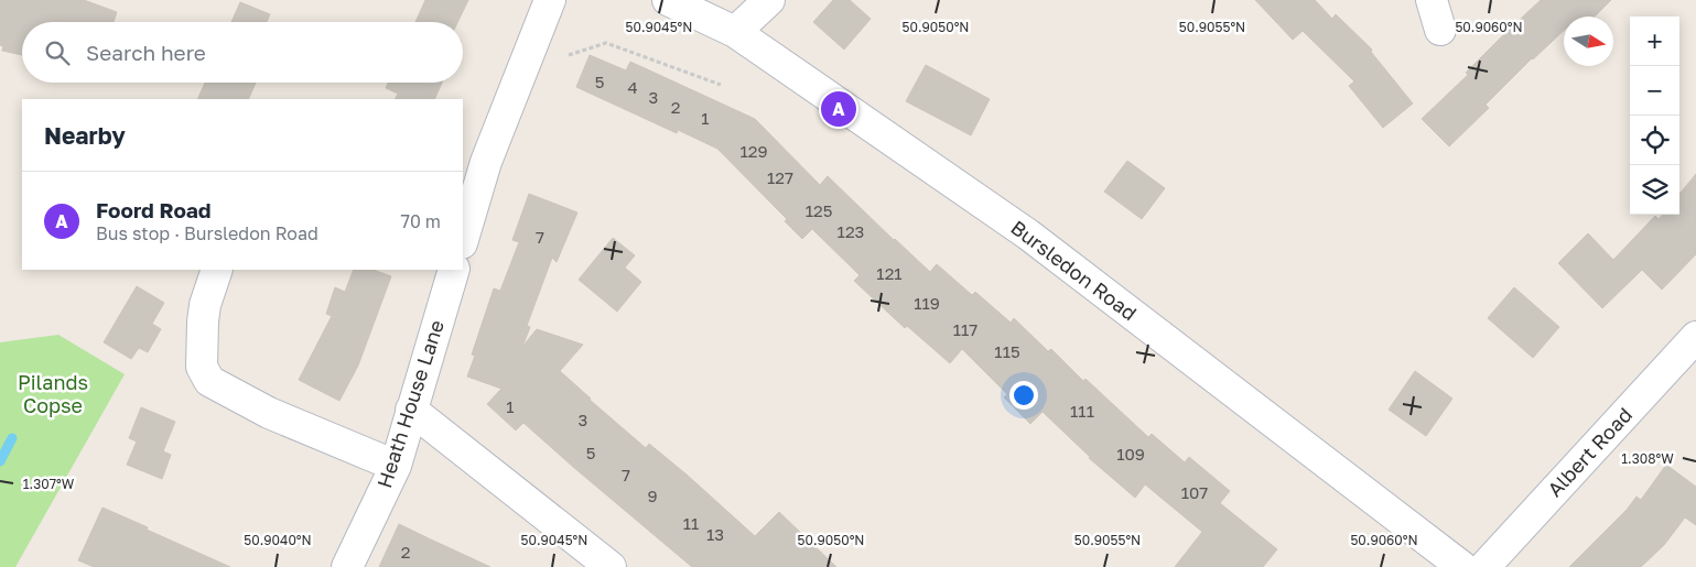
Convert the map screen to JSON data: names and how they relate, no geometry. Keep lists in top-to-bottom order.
{
  "streets": {
    "street": ["Bursledon Road", "Heath House Lane", "Albert Road"]
  },
  "parks": ["Pilands Copse"],
  "house_numbers": [
    "5",
    "4",
    "3",
    "2",
    "1",
    "129",
    "127",
    "125",
    "123",
    "7",
    "121",
    "119",
    "117",
    "115",
    "1",
    "111",
    "3",
    "5",
    "109",
    "7",
    "107",
    "9",
    "11",
    "13",
    "2"
  ],
  "north": "right",
  "page": {
    "map_buttons": ["+", "−"],
    "search": "Search here",
    "pins": "A",
    "heading": "Nearby",
    "list": [
      {
        "mark": "A",
        "name": "Foord Road",
        "note": "Bus stop · Bursledon Road",
        "value": "70 m"
      }
    ]
  },
  "coordinates": [
    "50.9045°N",
    "50.9050°N",
    "50.9055°N",
    "50.9060°N",
    "1.308°W",
    "1.307°W",
    "50.9040°N"
  ]
}
